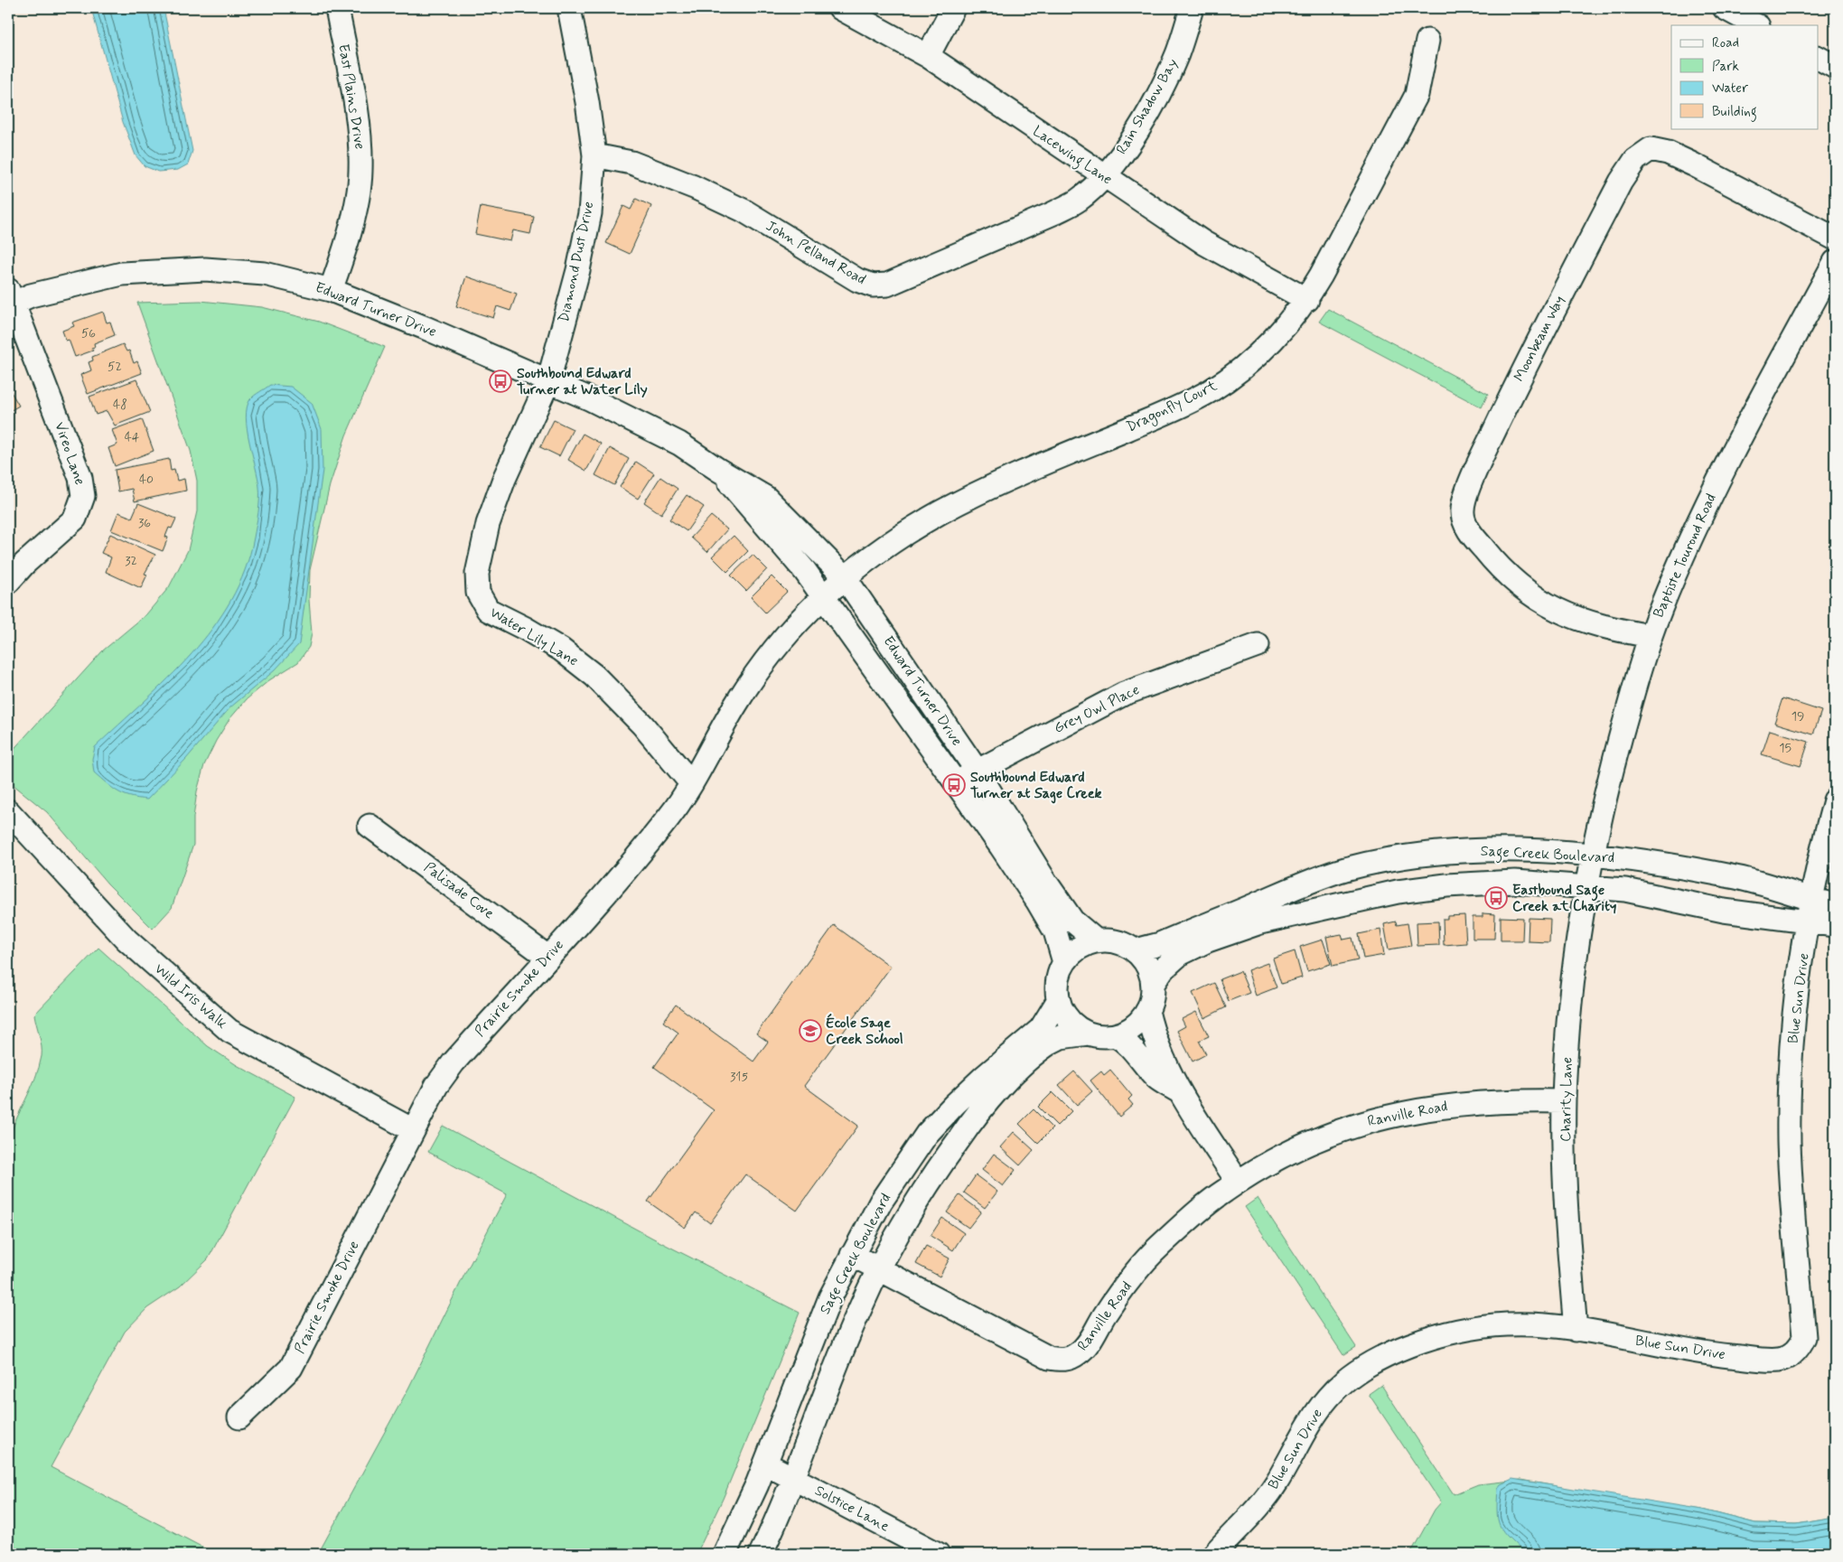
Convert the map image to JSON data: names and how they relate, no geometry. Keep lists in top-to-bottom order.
{
  "streets": {
    "street": [
      "East Plains Drive",
      "Rain Shadow Bay",
      "Lacewing Lane",
      "John Pelland Road",
      "Diamond Dust Drive",
      "Edward Turner Drive",
      "Moonbeam Way",
      "Dragonfly Court",
      "Vireo Lane",
      "Baptiste Tourond Road",
      "Water Lily Lane",
      "Grey Owl Place",
      "Sage Creek Boulevard",
      "Palisade Cove",
      "Prairie Smoke Drive",
      "Wild Iris Walk",
      "Blue Sun Drive",
      "Charity Lane",
      "Ranville Road",
      "Solstice Lane"
    ]
  },
  "crossings": [
    ["East Plains Drive", "Edward Turner Drive"],
    ["Rain Shadow Bay", "Lacewing Lane"],
    ["Rain Shadow Bay", "John Pelland Road"],
    ["Lacewing Lane", "John Pelland Road"],
    ["Lacewing Lane", "Dragonfly Court"],
    ["John Pelland Road", "Diamond Dust Drive"],
    ["Diamond Dust Drive", "Edward Turner Drive"],
    ["Diamond Dust Drive", "Water Lily Lane"],
    ["Edward Turner Drive", "Dragonfly Court"],
    ["Edward Turner Drive", "Vireo Lane"],
    ["Edward Turner Drive", "Water Lily Lane"],
    ["Edward Turner Drive", "Grey Owl Place"],
    ["Edward Turner Drive", "Sage Creek Boulevard"],
    ["Edward Turner Drive", "Prairie Smoke Drive"],
    ["Moonbeam Way", "Baptiste Tourond Road"],
    ["Dragonfly Court", "Prairie Smoke Drive"],
    ["Baptiste Tourond Road", "Sage Creek Boulevard"],
    ["Baptiste Tourond Road", "Charity Lane"],
    ["Water Lily Lane", "Prairie Smoke Drive"],
    ["Sage Creek Boulevard", "Blue Sun Drive"],
    ["Sage Creek Boulevard", "Charity Lane"],
    ["Sage Creek Boulevard", "Ranville Road"],
    ["Sage Creek Boulevard", "Solstice Lane"],
    ["Palisade Cove", "Prairie Smoke Drive"],
    ["Prairie Smoke Drive", "Wild Iris Walk"],
    ["Blue Sun Drive", "Charity Lane"],
    ["Charity Lane", "Ranville Road"]
  ],
  "places": {
    "bus stop": ["Southbound Edward Turner at Water Lily", "Southbound Edward Turner at Sage Creek", "Eastbound Sage Creek at Charity"],
    "school or university": ["École Sage Creek School"]
  },
  "house_numbers": [
    "56",
    "52",
    "48",
    "44",
    "40",
    "36",
    "32",
    "19",
    "15",
    "315"
  ],
  "legend": [
    "Road",
    "Park",
    "Water",
    "Building"
  ]
}
